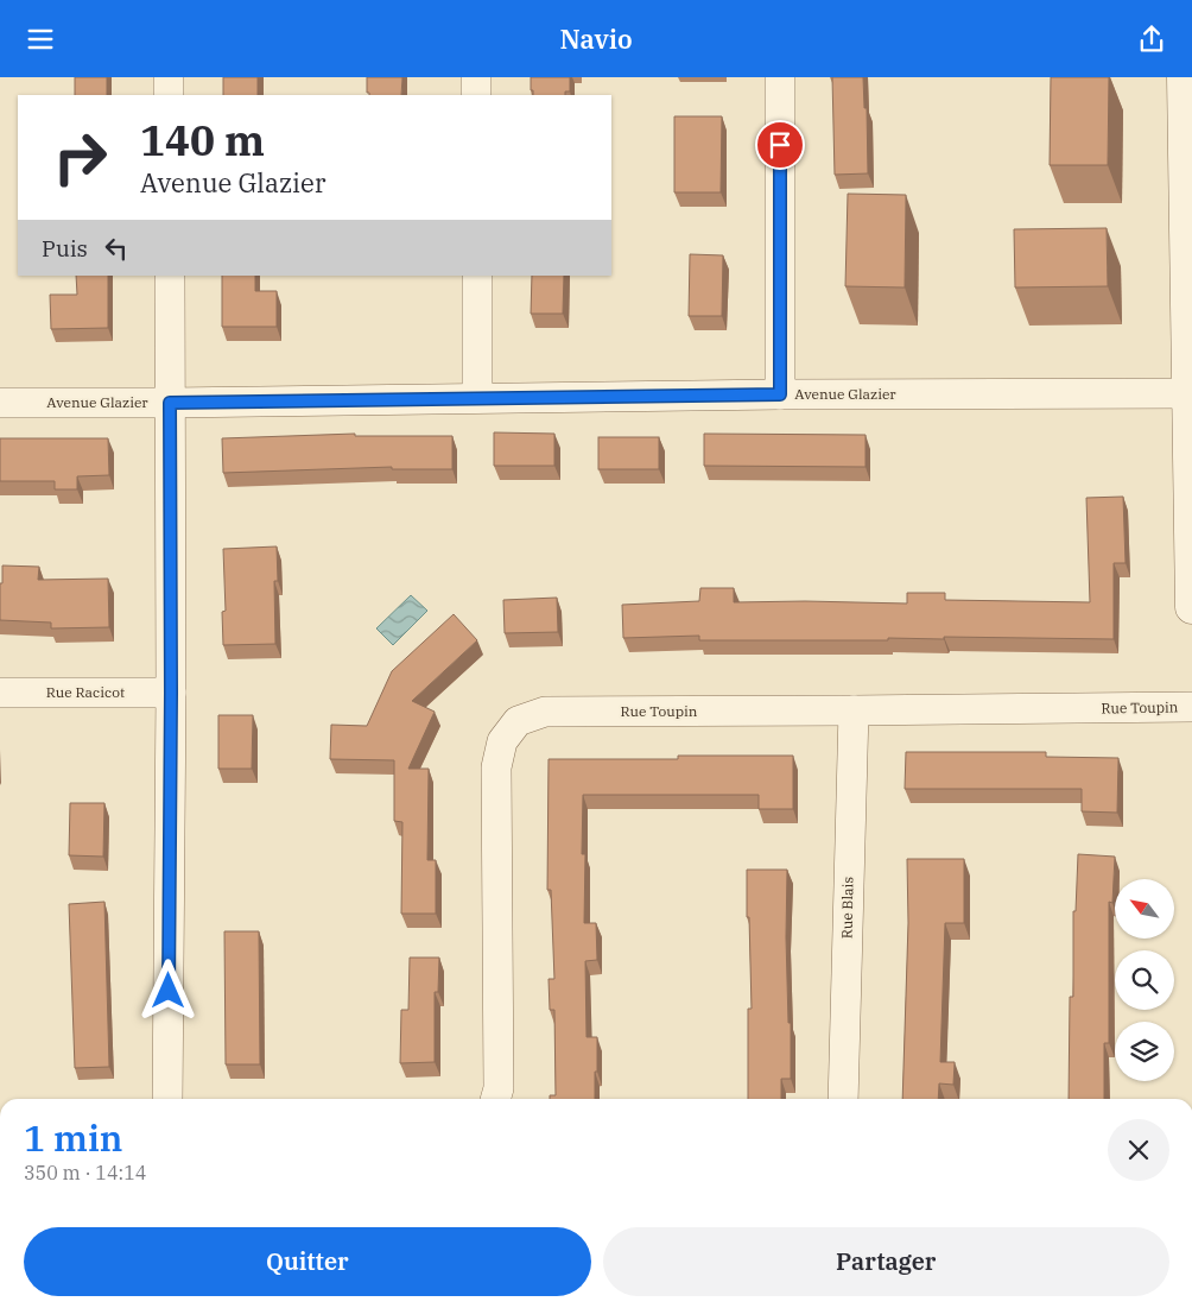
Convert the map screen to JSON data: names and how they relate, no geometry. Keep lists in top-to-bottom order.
{
  "streets": {
    "street": [
      "Avenue Glazier",
      "Rue Racicot",
      "Rue Toupin",
      "Rue Blais"
    ]
  },
  "crossings": [
    ["Rue Toupin", "Rue Blais"]
  ],
  "north": "top left",
  "page": {
    "header": "Navio",
    "turn": ["140 m", "Avenue Glazier"],
    "then": "Puis",
    "heading": ["1 min", "350 m · 14:14"],
    "buttons": ["Quitter", "Partager"]
  }
}
